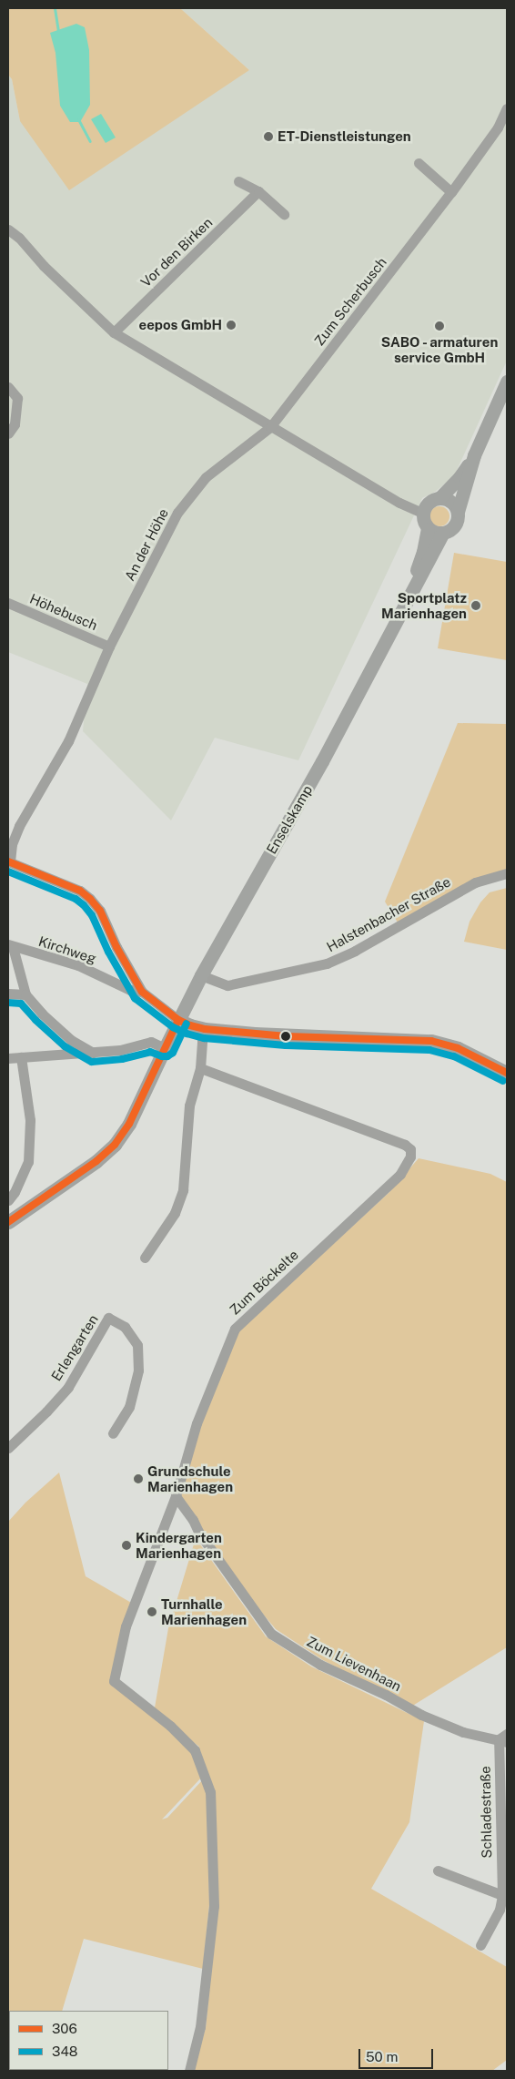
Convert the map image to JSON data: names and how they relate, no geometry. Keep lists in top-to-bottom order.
{
  "streets": {
    "main road": ["Enselskamp"],
    "street": [
      "Vor den Birken",
      "Zum Scherbusch",
      "An der Höhe",
      "Höhebusch",
      "Halstenbacher Straße",
      "Kirchweg",
      "Zum Böckelte",
      "Erlengarten",
      "Zum Lievenhaan",
      "Schladestraße"
    ]
  },
  "crossings": [
    ["Zum Scherbusch", "An der Höhe"],
    ["An der Höhe", "Höhebusch"],
    ["Enselskamp", "Halstenbacher Straße"],
    ["Zum Böckelte", "Zum Lievenhaan"],
    ["Zum Lievenhaan", "Schladestraße"]
  ],
  "places": [
    "ET-Dienstleistungen",
    "eepos GmbH",
    "SABO - armaturen service GmbH",
    "Sportplatz Marienhagen",
    "Grundschule Marienhagen",
    "Kindergarten Marienhagen",
    "Turnhalle Marienhagen"
  ],
  "lines": ["transit line 306", "transit line 348"],
  "legend": ["306", "348"],
  "scale_bar": "50 m"
}
